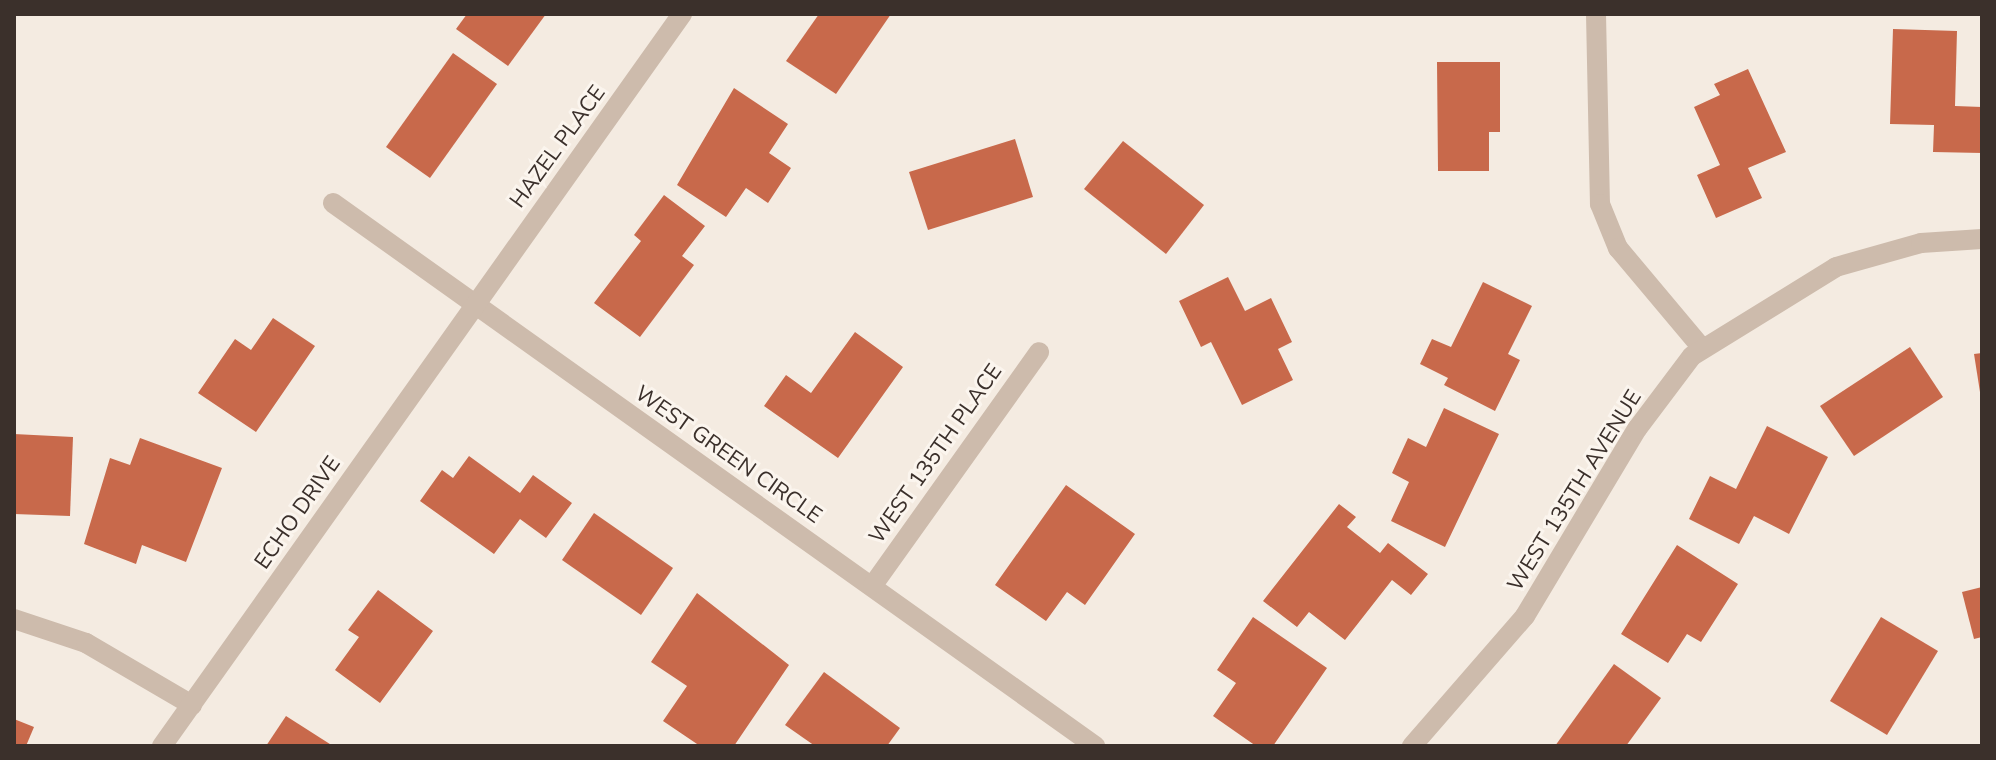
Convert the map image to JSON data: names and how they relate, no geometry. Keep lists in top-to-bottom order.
{
  "streets": {
    "street": [
      "HAZEL PLACE",
      "WEST 135TH PLACE",
      "WEST GREEN CIRCLE",
      "WEST 135TH AVENUE",
      "ECHO DRIVE"
    ]
  },
  "crossings": [
    ["HAZEL PLACE", "WEST GREEN CIRCLE"],
    ["HAZEL PLACE", "ECHO DRIVE"],
    ["WEST 135TH PLACE", "WEST GREEN CIRCLE"],
    ["WEST GREEN CIRCLE", "ECHO DRIVE"]
  ]
}
